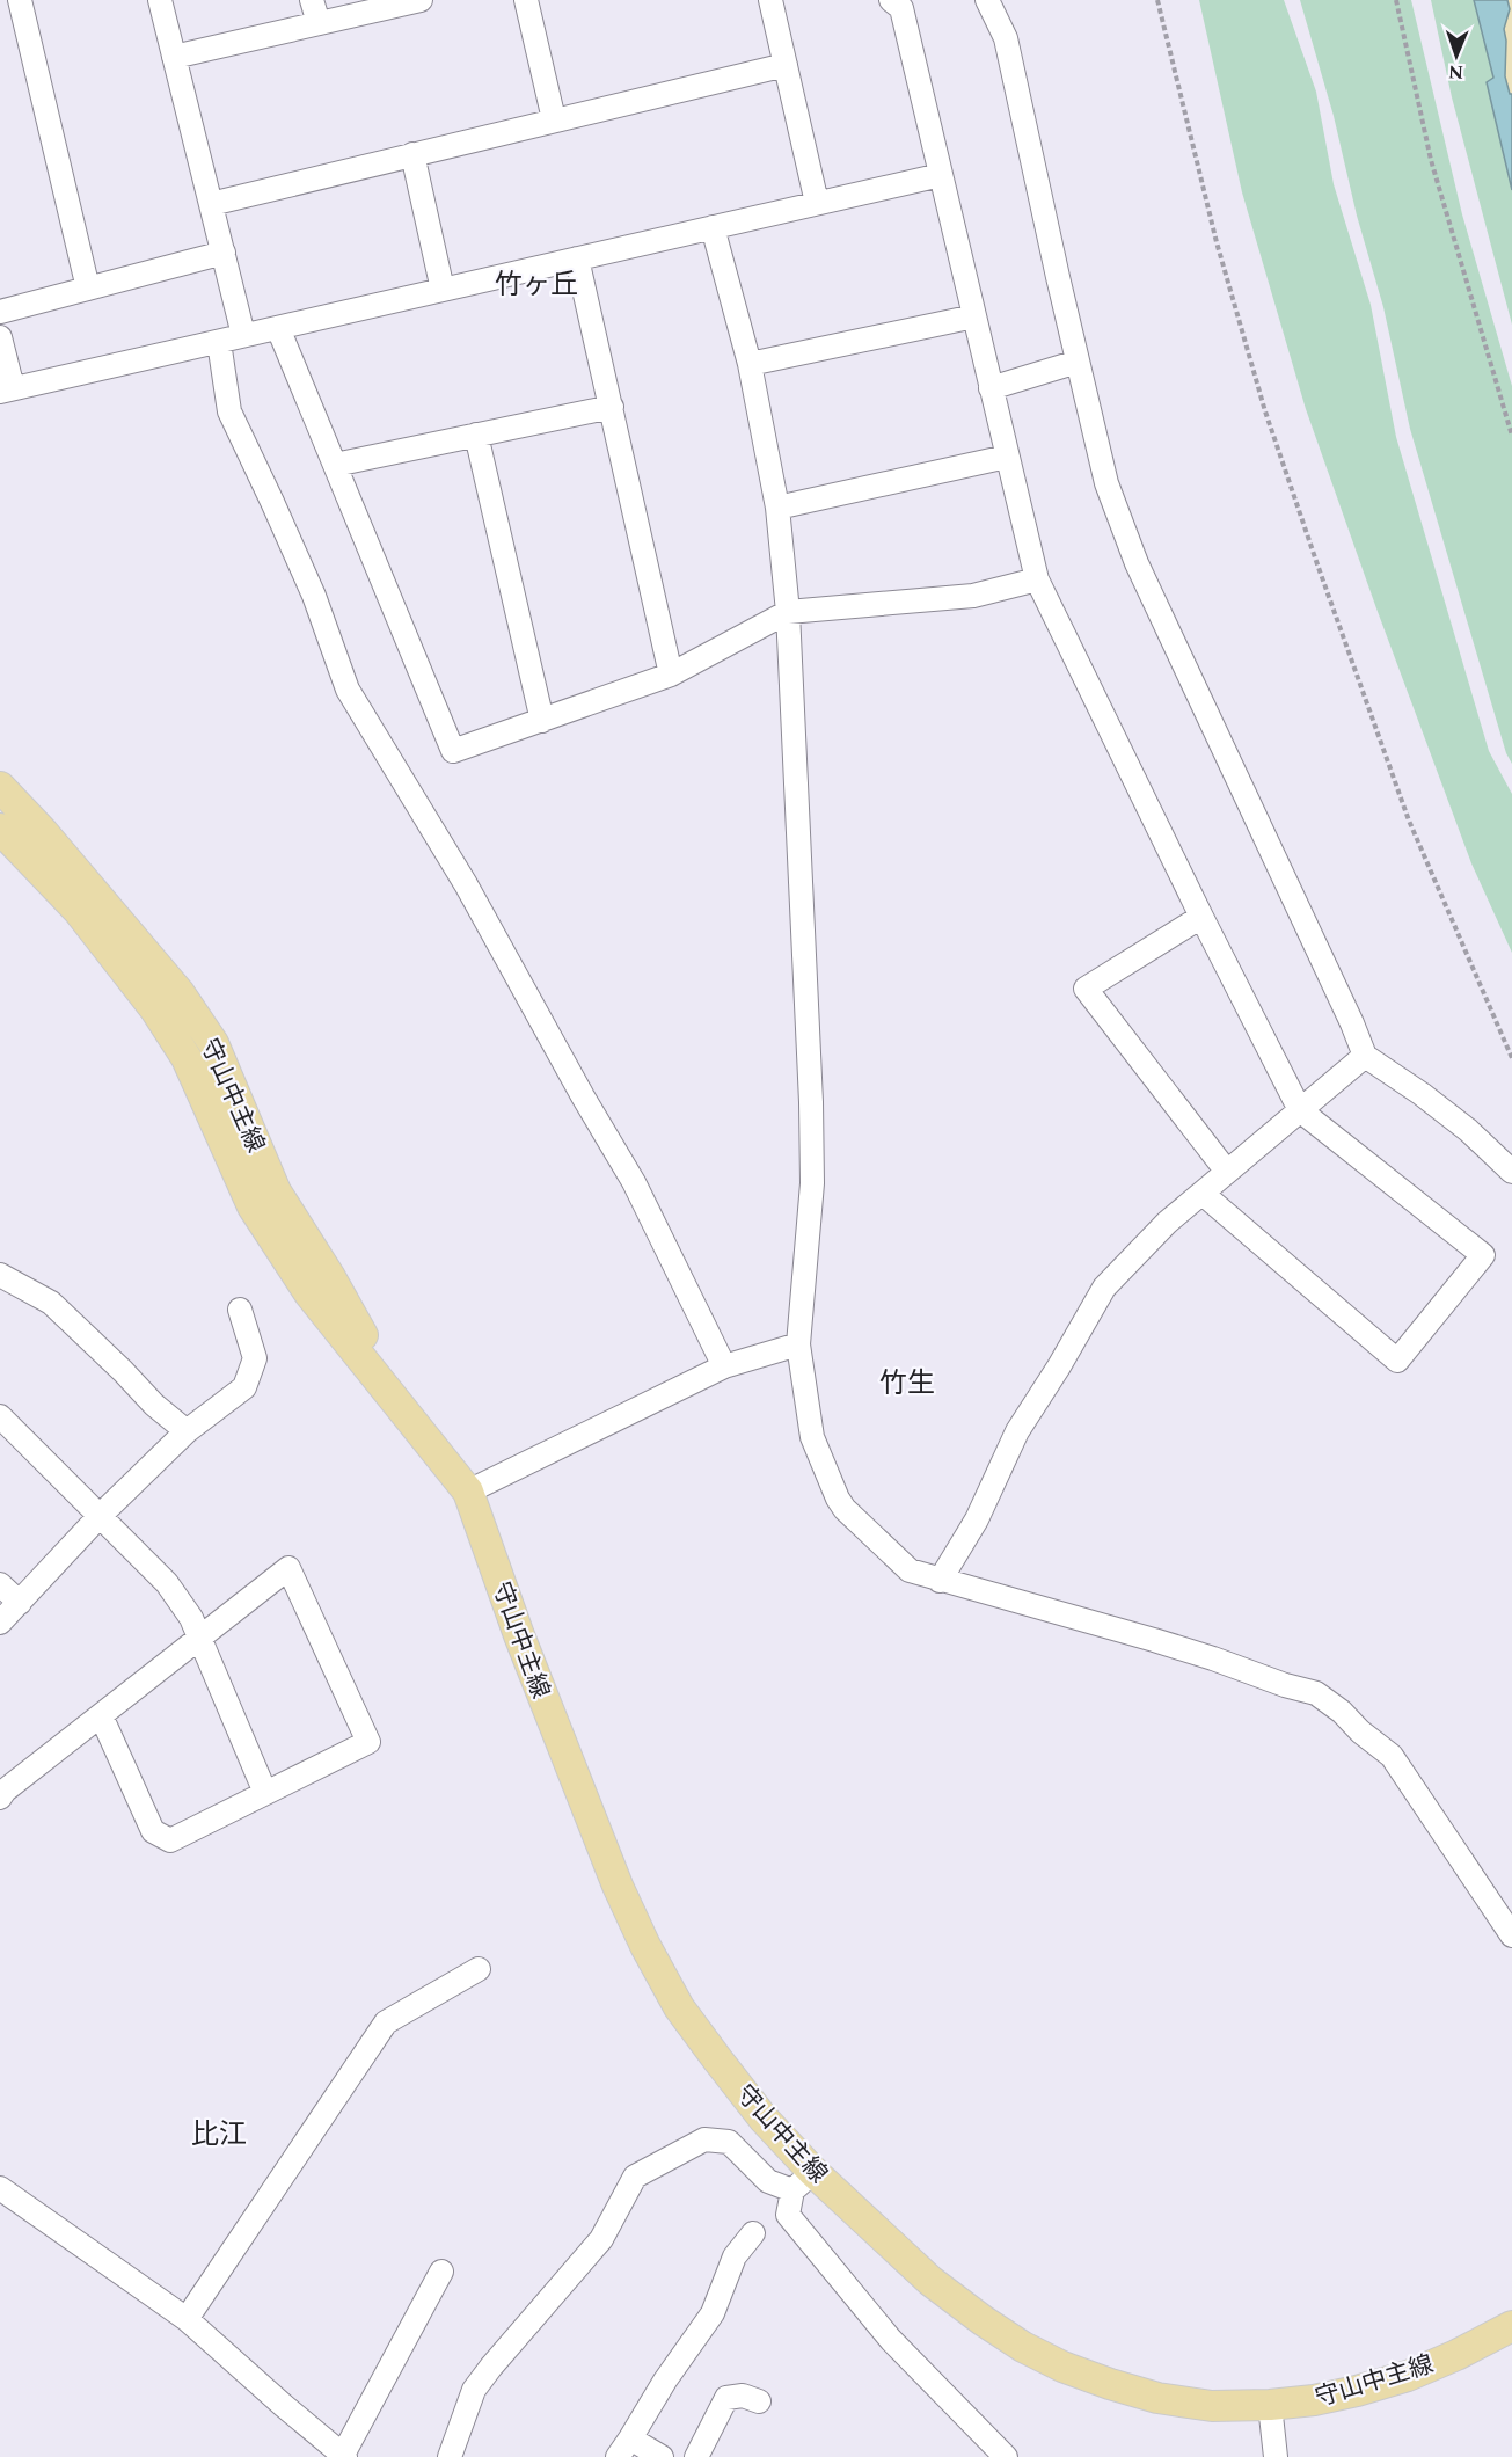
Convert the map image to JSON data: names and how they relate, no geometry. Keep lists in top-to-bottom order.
{
  "streets": {
    "main road": ["守山中主線"]
  },
  "districts": ["竹ヶ丘", "竹生", "比江"],
  "north": "bottom"
}
